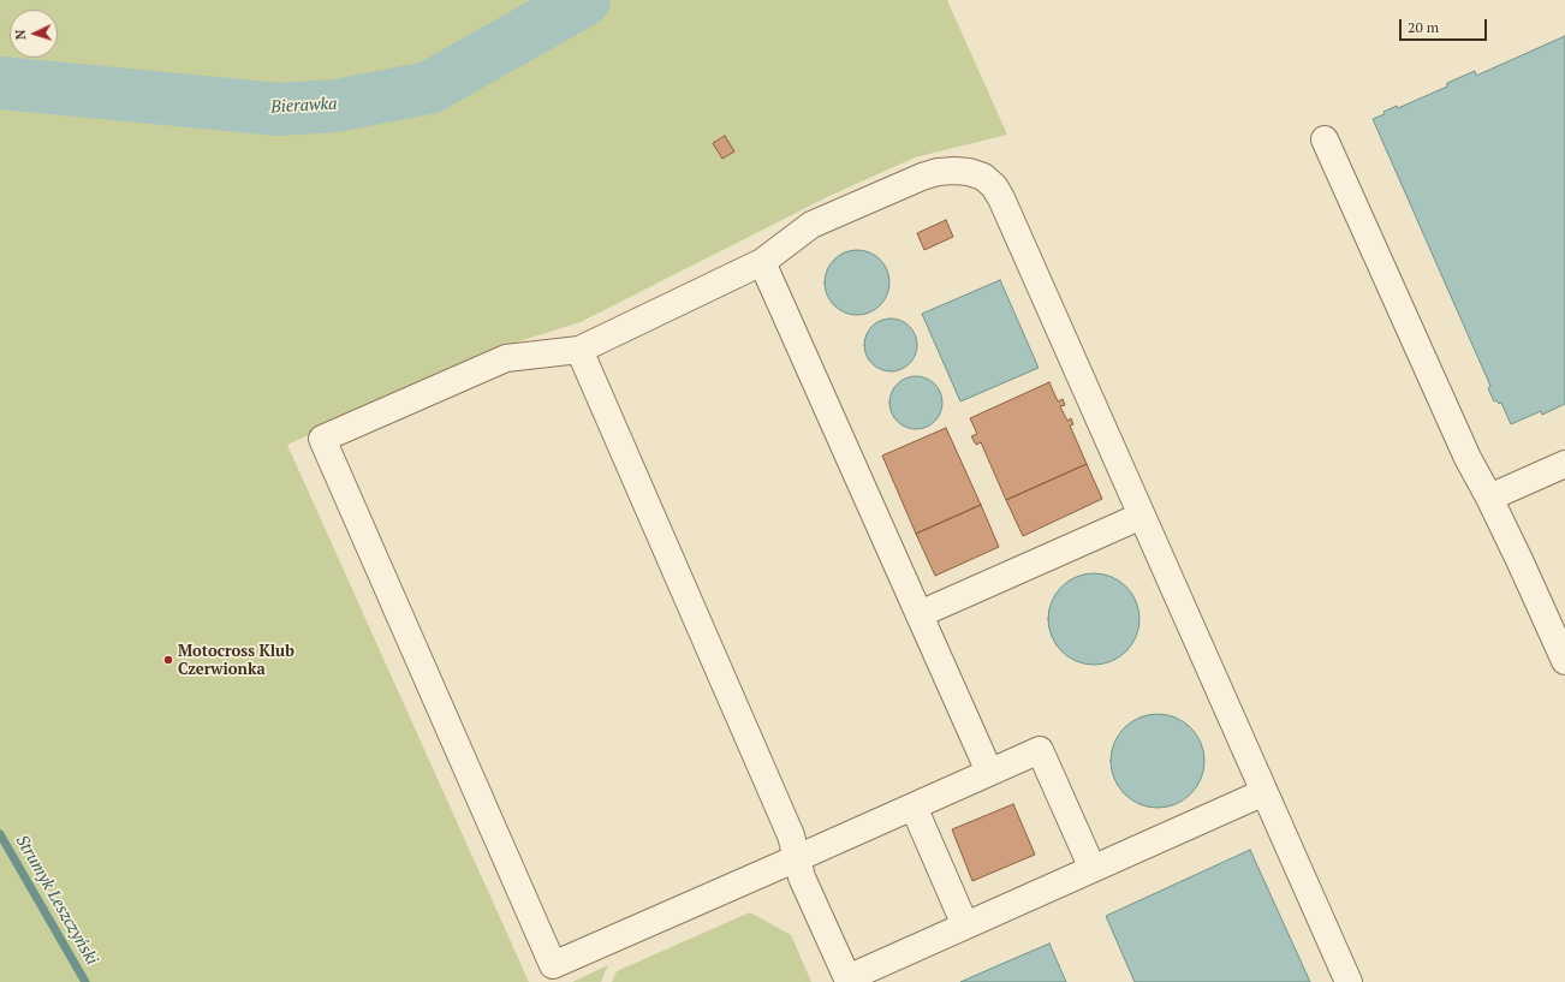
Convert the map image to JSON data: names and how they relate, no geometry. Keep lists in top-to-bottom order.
{
  "water": ["Bierawka", "Strumyk Leszczyński"],
  "places": ["Motocross Klub Czerwionka"],
  "scale_bar": "20 m",
  "north": "left"
}
